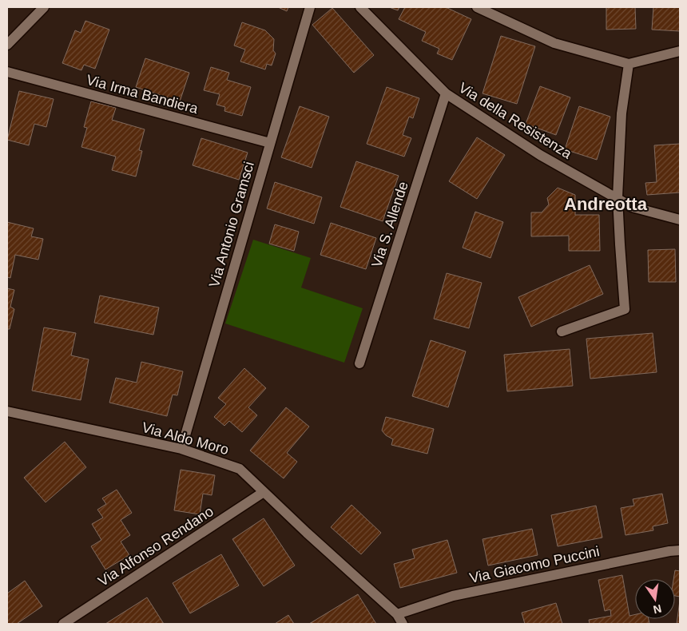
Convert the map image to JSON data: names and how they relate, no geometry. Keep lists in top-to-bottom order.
{
  "streets": {
    "street": [
      "Via Irma Bandiera",
      "Via della Resistenza",
      "Via Antonio Gramsci",
      "Via S. Allende",
      "Via Aldo Moro",
      "Via Alfonso Rendano",
      "Via Giacomo Puccini"
    ]
  },
  "crossings": [
    ["Via Irma Bandiera", "Via Antonio Gramsci"],
    ["Via della Resistenza", "Via S. Allende"],
    ["Via Antonio Gramsci", "Via Aldo Moro"],
    ["Via Aldo Moro", "Via Alfonso Rendano"],
    ["Via Aldo Moro", "Via Giacomo Puccini"]
  ],
  "districts": ["Andreotta"],
  "north": "bottom"
}
